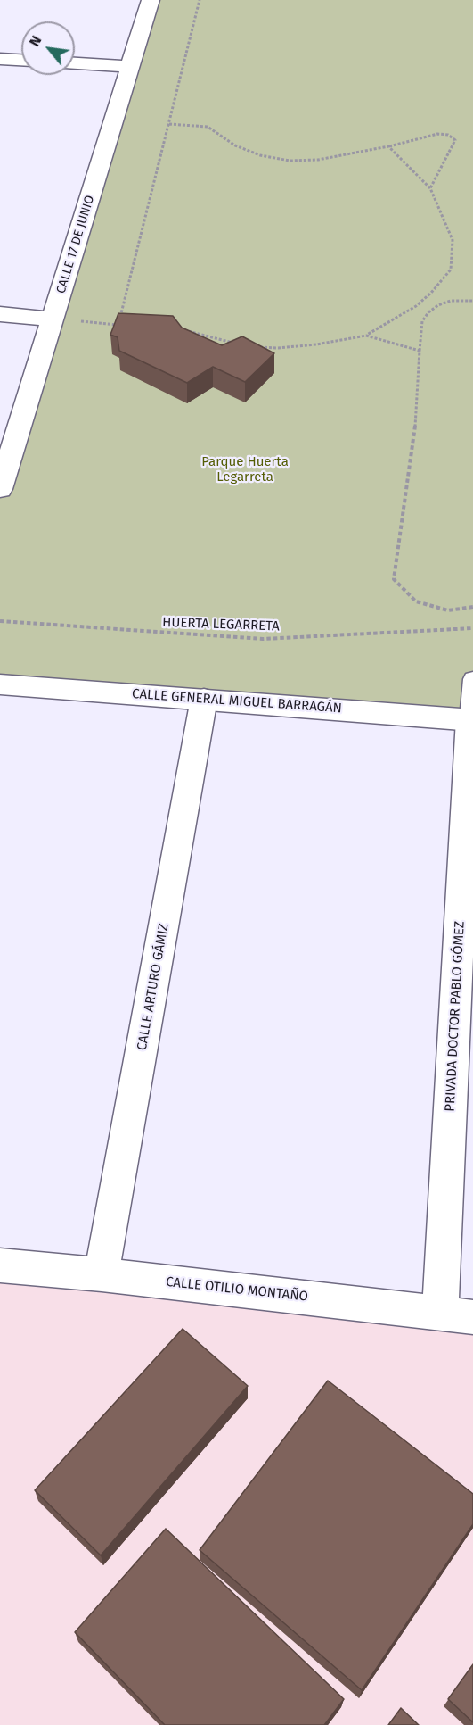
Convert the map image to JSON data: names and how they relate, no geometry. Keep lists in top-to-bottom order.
{
  "streets": {
    "street": [
      "CALLE 17 DE JUNIO",
      "CALLE GENERAL MIGUEL BARRAGÁN",
      "CALLE ARTURO GÁMIZ",
      "PRIVADA DOCTOR PABLO GÓMEZ",
      "CALLE OTILIO MONTAÑO"
    ],
    "path": ["HUERTA LEGARRETA"]
  },
  "crossings": [
    ["CALLE GENERAL MIGUEL BARRAGÁN", "CALLE ARTURO GÁMIZ"],
    ["CALLE GENERAL MIGUEL BARRAGÁN", "PRIVADA DOCTOR PABLO GÓMEZ"],
    ["CALLE ARTURO GÁMIZ", "CALLE OTILIO MONTAÑO"],
    ["PRIVADA DOCTOR PABLO GÓMEZ", "CALLE OTILIO MONTAÑO"]
  ],
  "parks": ["Parque Huerta Legarreta"],
  "north": "top left"
}
